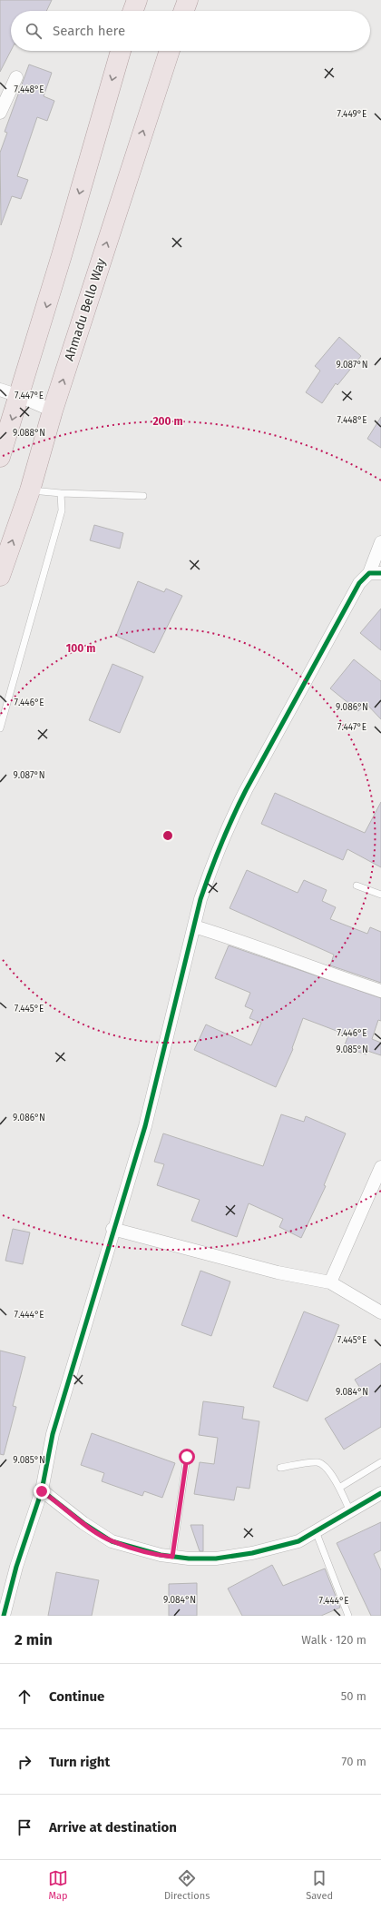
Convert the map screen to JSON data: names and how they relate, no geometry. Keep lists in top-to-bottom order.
{
  "streets": {
    "main road": ["Ahmadu Bello Way"]
  },
  "page": {
    "search": "Search here",
    "heading": ["2 min", "Walk · 120 m"],
    "list": [
      ["Continue", "50 m"],
      ["Turn right", "70 m"],
      "Arrive at destination"
    ],
    "nav": ["Map", "Directions", "Saved"]
  },
  "coordinates": [
    "7.448°E",
    "7.449°E",
    "9.087°N",
    "7.447°E",
    "9.088°N",
    "7.446°E",
    "9.086°N",
    "7.445°E",
    "9.085°N",
    "7.444°E",
    "9.084°N"
  ],
  "rings": ["200 m", "100 m"]
}
